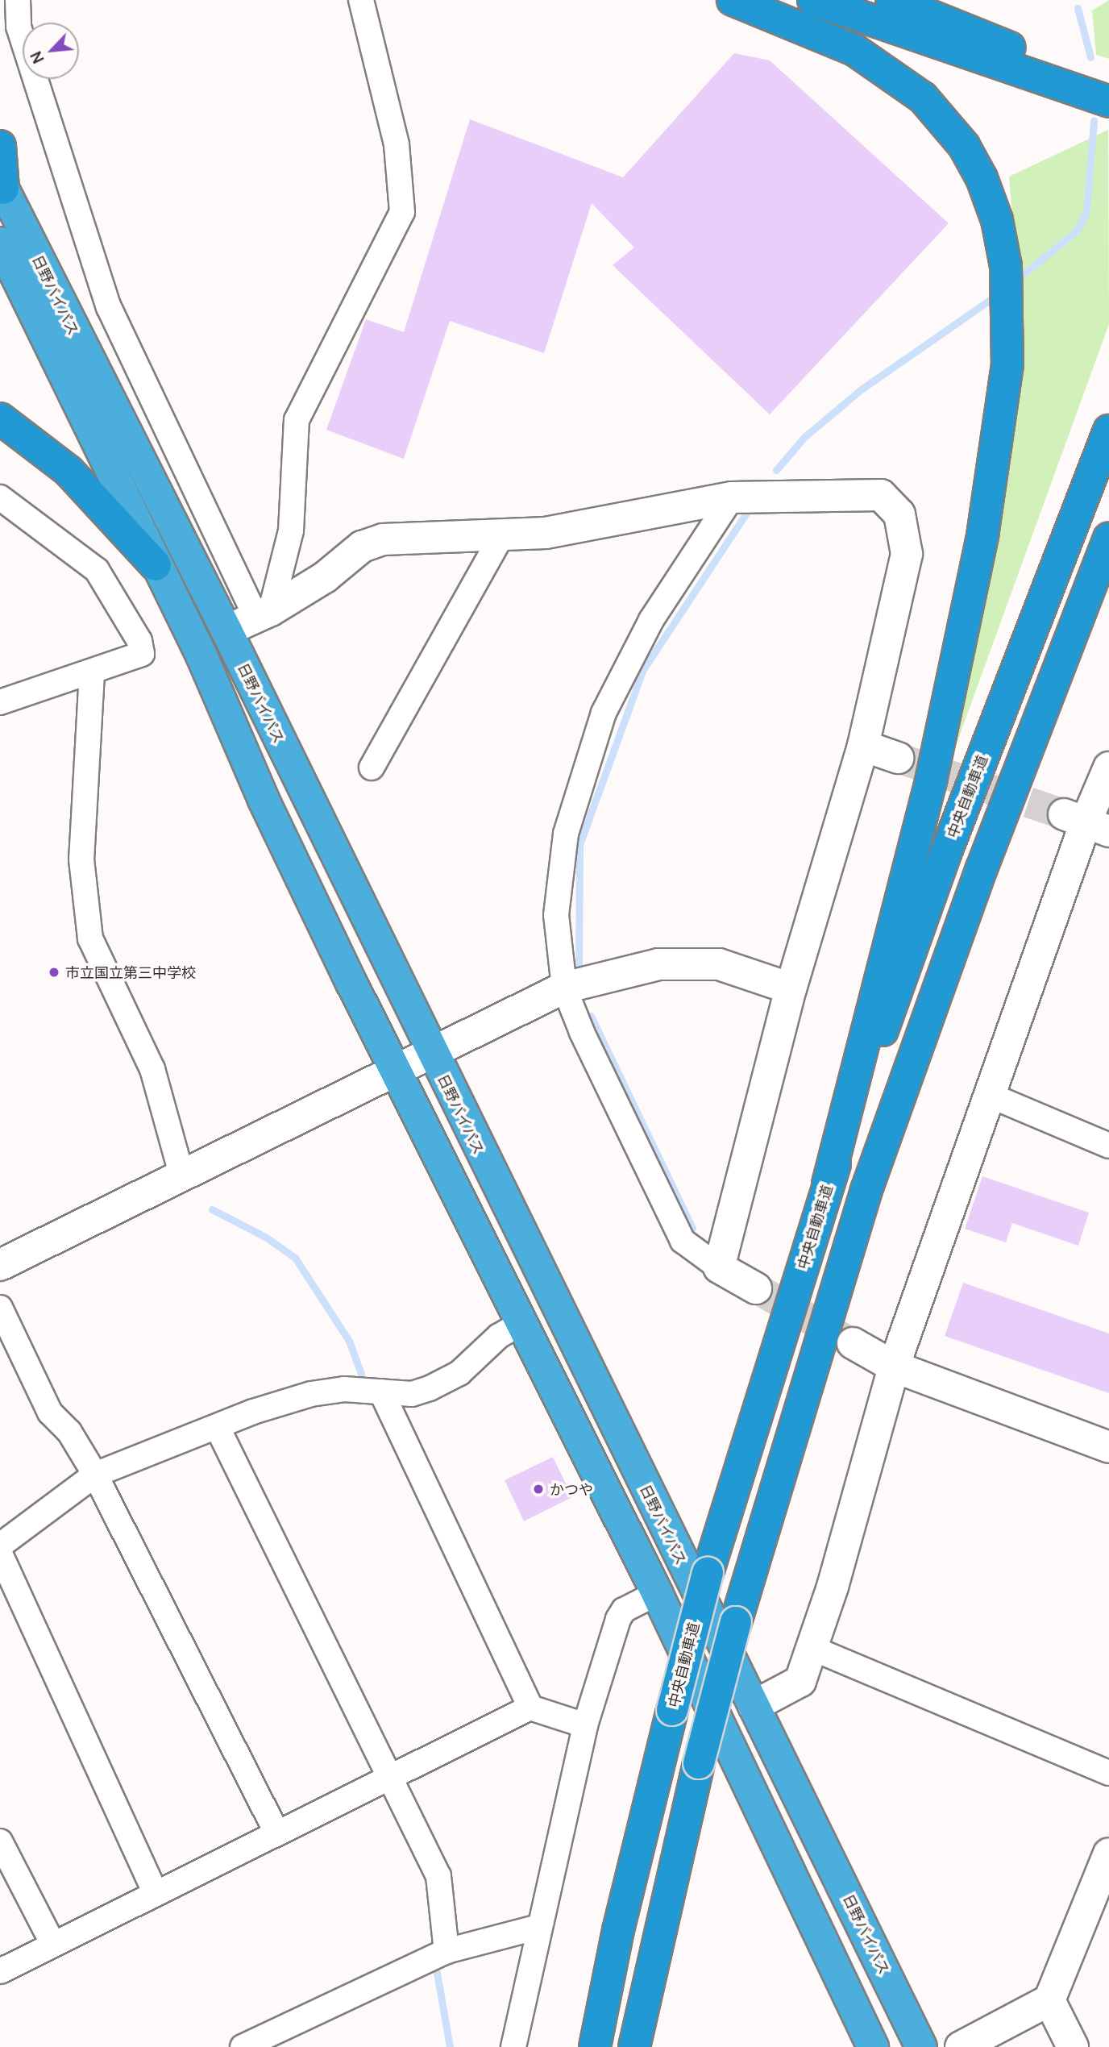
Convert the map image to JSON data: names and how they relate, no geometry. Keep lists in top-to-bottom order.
{
  "streets": {
    "highway": ["日野バイパス", "中央自動車道"]
  },
  "places": ["市立国立第三中学校", "かつや"],
  "north": "bottom left"
}
